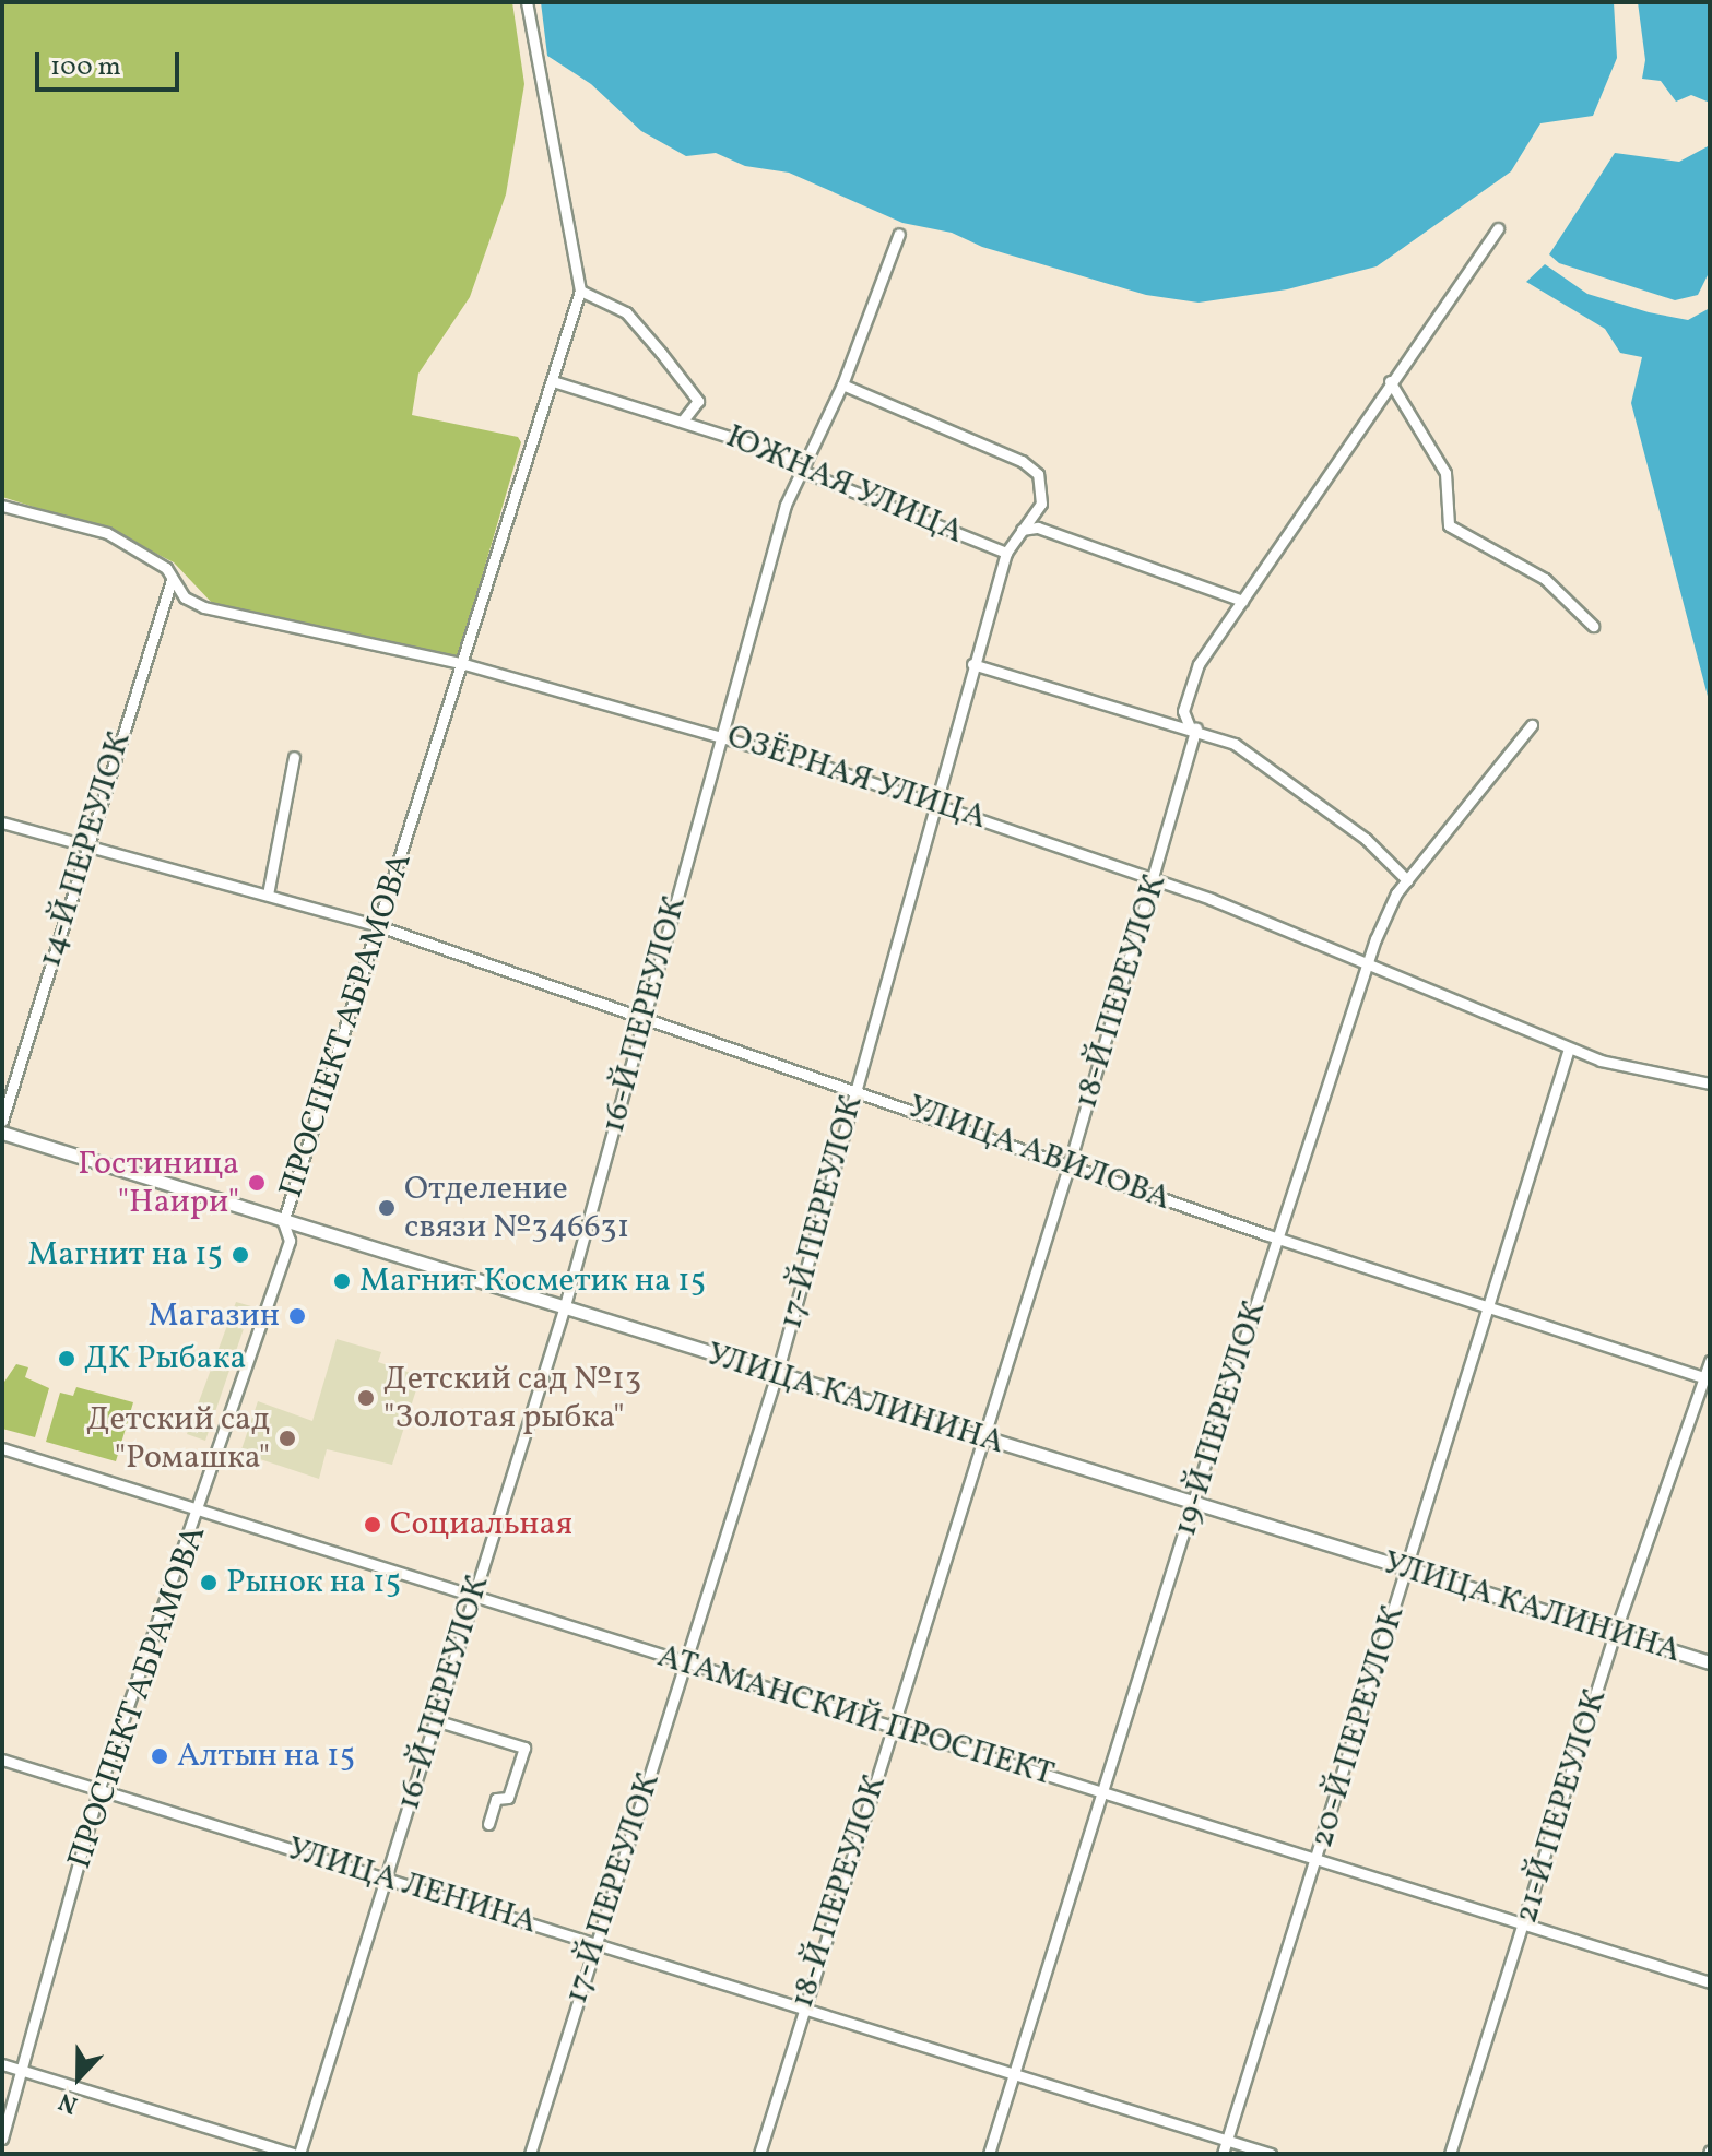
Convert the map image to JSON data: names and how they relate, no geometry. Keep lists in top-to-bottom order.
{
  "streets": {
    "main road": ["УЛИЦА КАЛИНИНА"],
    "street": [
      "ЮЖНАЯ УЛИЦА",
      "ОЗЁРНАЯ УЛИЦА",
      "14-Й ПЕРЕУЛОК",
      "18-Й ПЕРЕУЛОК",
      "16-Й ПЕРЕУЛОК",
      "ПРОСПЕКТ АБРАМОВА",
      "УЛИЦА АВИЛОВА",
      "17-Й ПЕРЕУЛОК",
      "19-Й ПЕРЕУЛОК",
      "АТАМАНСКИЙ ПРОСПЕКТ",
      "20-Й ПЕРЕУЛОК",
      "21-Й ПЕРЕУЛОК",
      "УЛИЦА ЛЕНИНА"
    ]
  },
  "crossings": [
    ["ЮЖНАЯ УЛИЦА", "16-Й ПЕРЕУЛОК"],
    ["ЮЖНАЯ УЛИЦА", "ПРОСПЕКТ АБРАМОВА"],
    ["ЮЖНАЯ УЛИЦА", "17-Й ПЕРЕУЛОК"],
    ["ОЗЁРНАЯ УЛИЦА", "14-Й ПЕРЕУЛОК"],
    ["ОЗЁРНАЯ УЛИЦА", "18-Й ПЕРЕУЛОК"],
    ["ОЗЁРНАЯ УЛИЦА", "16-Й ПЕРЕУЛОК"],
    ["ОЗЁРНАЯ УЛИЦА", "ПРОСПЕКТ АБРАМОВА"],
    ["ОЗЁРНАЯ УЛИЦА", "17-Й ПЕРЕУЛОК"],
    ["ОЗЁРНАЯ УЛИЦА", "19-Й ПЕРЕУЛОК"],
    ["ОЗЁРНАЯ УЛИЦА", "20-Й ПЕРЕУЛОК"],
    ["14-Й ПЕРЕУЛОК", "УЛИЦА АВИЛОВА"],
    ["18-Й ПЕРЕУЛОК", "УЛИЦА АВИЛОВА"],
    ["18-Й ПЕРЕУЛОК", "УЛИЦА КАЛИНИНА"],
    ["18-Й ПЕРЕУЛОК", "АТАМАНСКИЙ ПРОСПЕКТ"],
    ["18-Й ПЕРЕУЛОК", "УЛИЦА ЛЕНИНА"],
    ["16-Й ПЕРЕУЛОК", "УЛИЦА АВИЛОВА"],
    ["16-Й ПЕРЕУЛОК", "17-Й ПЕРЕУЛОК"],
    ["16-Й ПЕРЕУЛОК", "УЛИЦА КАЛИНИНА"],
    ["16-Й ПЕРЕУЛОК", "АТАМАНСКИЙ ПРОСПЕКТ"],
    ["16-Й ПЕРЕУЛОК", "УЛИЦА ЛЕНИНА"],
    ["ПРОСПЕКТ АБРАМОВА", "УЛИЦА АВИЛОВА"],
    ["ПРОСПЕКТ АБРАМОВА", "УЛИЦА КАЛИНИНА"],
    ["ПРОСПЕКТ АБРАМОВА", "АТАМАНСКИЙ ПРОСПЕКТ"],
    ["ПРОСПЕКТ АБРАМОВА", "УЛИЦА ЛЕНИНА"],
    ["УЛИЦА АВИЛОВА", "17-Й ПЕРЕУЛОК"],
    ["УЛИЦА АВИЛОВА", "19-Й ПЕРЕУЛОК"],
    ["УЛИЦА АВИЛОВА", "20-Й ПЕРЕУЛОК"],
    ["УЛИЦА АВИЛОВА", "21-Й ПЕРЕУЛОК"],
    ["17-Й ПЕРЕУЛОК", "УЛИЦА КАЛИНИНА"],
    ["17-Й ПЕРЕУЛОК", "АТАМАНСКИЙ ПРОСПЕКТ"],
    ["17-Й ПЕРЕУЛОК", "УЛИЦА ЛЕНИНА"],
    ["УЛИЦА КАЛИНИНА", "19-Й ПЕРЕУЛОК"],
    ["УЛИЦА КАЛИНИНА", "20-Й ПЕРЕУЛОК"],
    ["УЛИЦА КАЛИНИНА", "21-Й ПЕРЕУЛОК"],
    ["19-Й ПЕРЕУЛОК", "АТАМАНСКИЙ ПРОСПЕКТ"],
    ["19-Й ПЕРЕУЛОК", "УЛИЦА ЛЕНИНА"],
    ["АТАМАНСКИЙ ПРОСПЕКТ", "20-Й ПЕРЕУЛОК"],
    ["АТАМАНСКИЙ ПРОСПЕКТ", "21-Й ПЕРЕУЛОК"],
    ["20-Й ПЕРЕУЛОК", "УЛИЦА ЛЕНИНА"]
  ],
  "places": [
    "Гостиница \"Наири\"",
    "Отделение связи №346631",
    "Магнит на 15",
    "Магнит Косметик на 15",
    "Магазин",
    "ДК Рыбака",
    "Детский сад №13 \"Золотая рыбка\"",
    "Детский сад \"Ромашка\"",
    "Социальная",
    "Рынок на 15",
    "Алтын на 15"
  ],
  "scale_bar": "100 m",
  "north": "bottom"
}
